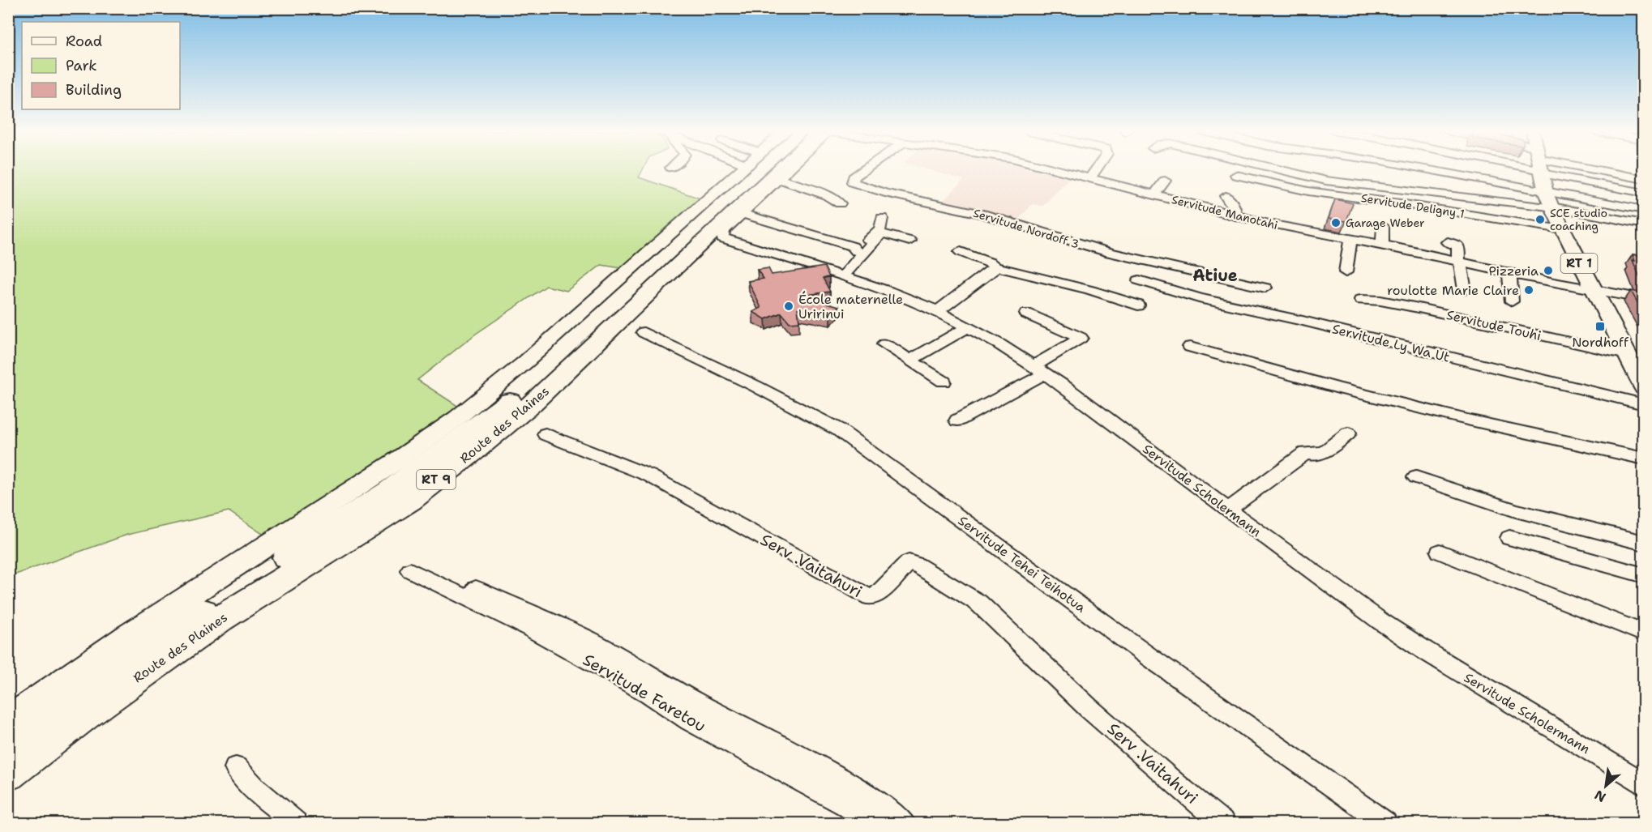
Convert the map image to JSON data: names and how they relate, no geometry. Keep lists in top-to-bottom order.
{
  "streets": {
    "highway": ["Route des Plaines", "RT 9"],
    "main road": ["RT 1"],
    "street": [
      "Servitude Deligny 1",
      "Servitude Manotahi",
      "Servitude Nordoff 3",
      "Servitude Touhi",
      "Servitude Ly Wa Ut",
      "Servitude Scholermann",
      "Servitude Tehei Teihotua",
      "Serv .Vaitahuri",
      "Servitude Faretou"
    ]
  },
  "crossings": [
    ["Servitude Deligny 1", "RT 1"],
    ["Servitude Manotahi", "RT 1"],
    ["RT 1", "Servitude Touhi"]
  ],
  "districts": ["Atiue"],
  "places": {
    "other": [
      "SCE studio coaching",
      "Garage Weber",
      "Pizzeria",
      "roulotte Marie Claire",
      "École maternelle Uririnui"
    ],
    "transit": ["Nordhoff"]
  },
  "legend": ["Road", "Park", "Building"],
  "north": "bottom left"
}
